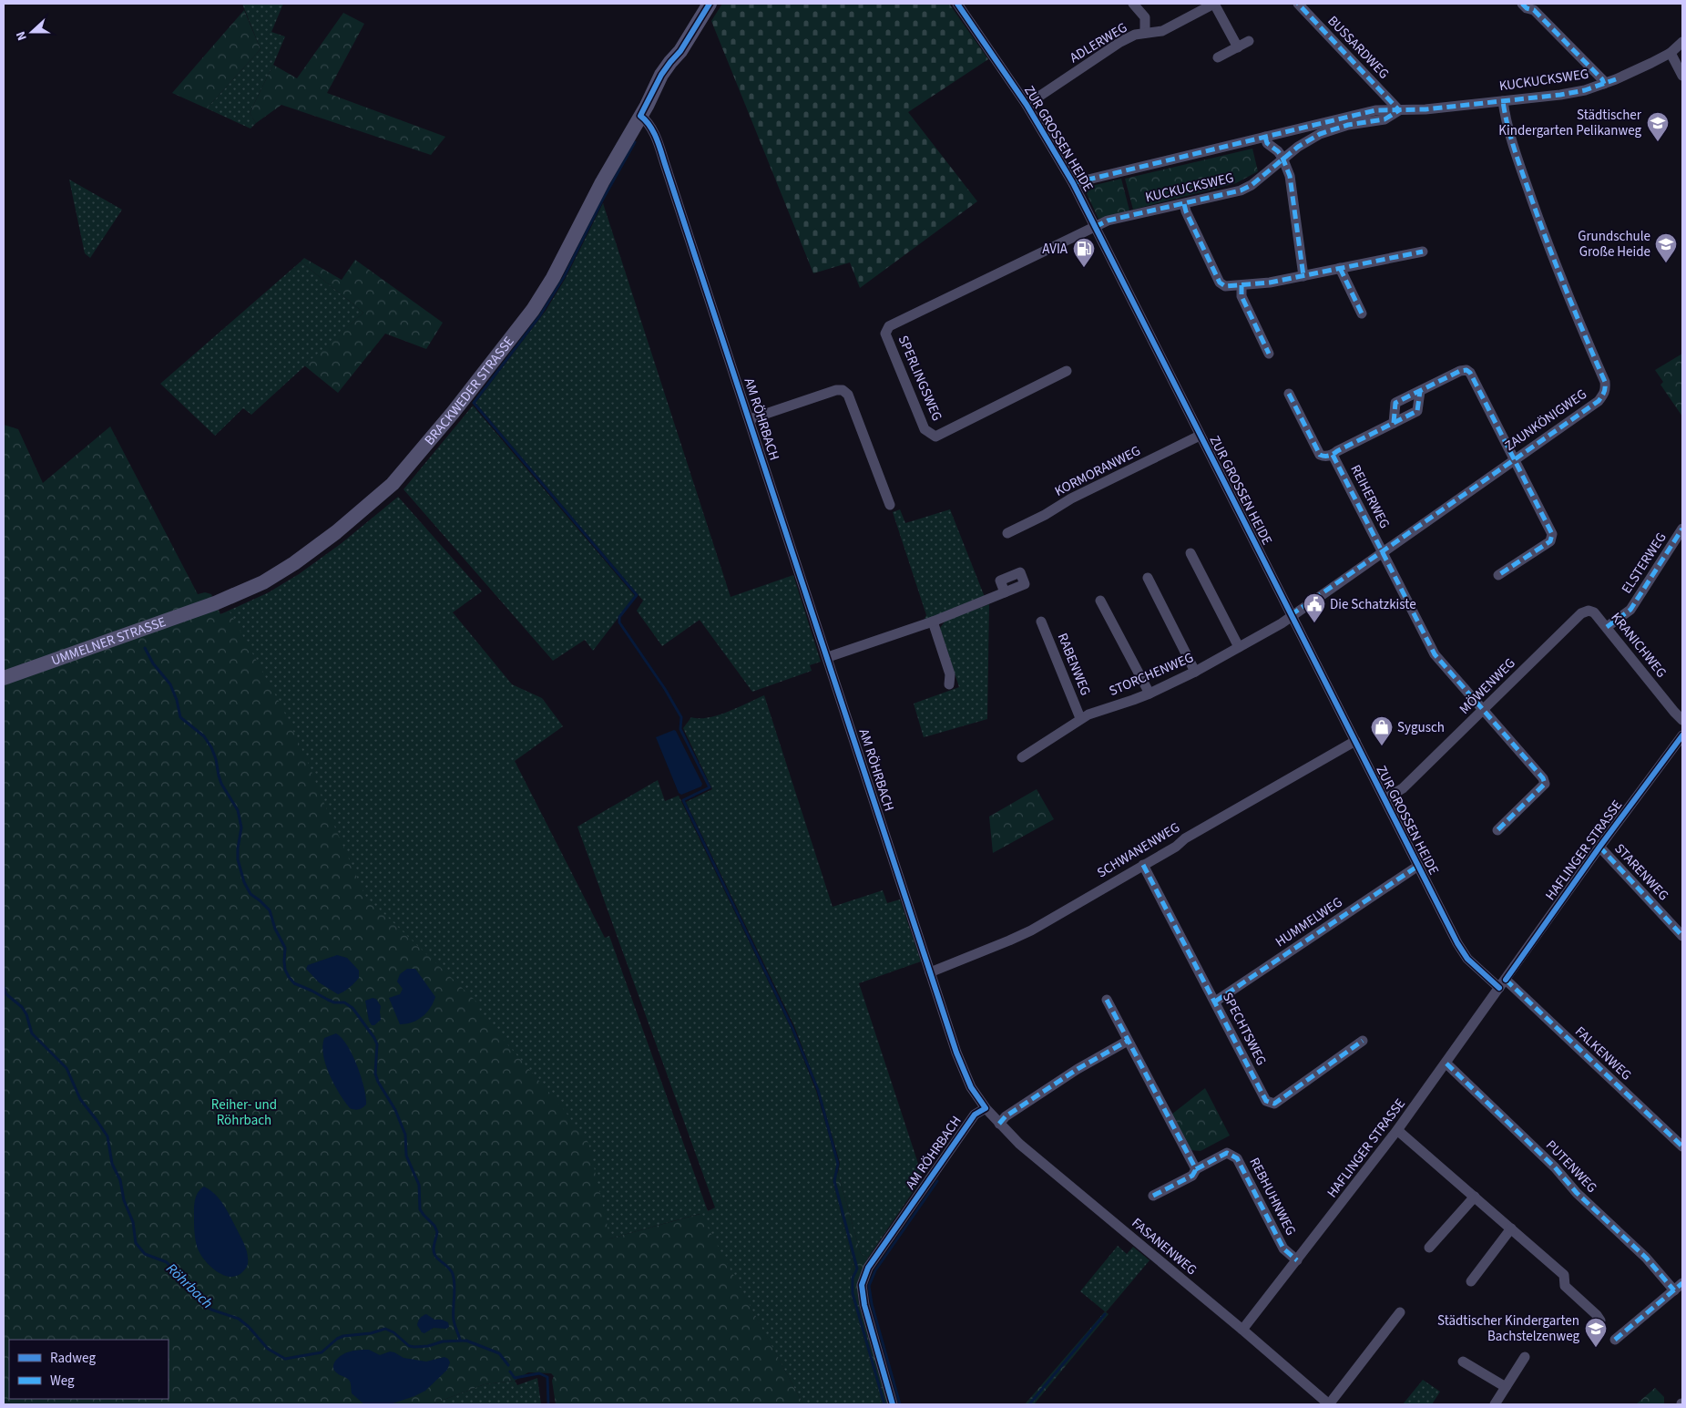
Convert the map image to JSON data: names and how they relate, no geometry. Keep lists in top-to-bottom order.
{
  "streets": {
    "main road": ["BRACKWEDER STRASSE", "UMMELNER STRASSE"],
    "street": [
      "ADLERWEG",
      "BUSSARDWEG",
      "KUCKUCKSWEG",
      "ZUR GROSSEN HEIDE",
      "SPERLINGSWEG",
      "AM RÖHRBACH",
      "ZAUNKÖNIGWEG",
      "KORMORANWEG",
      "REIHERWEG",
      "ELSTERWEG",
      "KRANICHWEG",
      "RABENWEG",
      "STORCHENWEG",
      "MÖWENWEG",
      "SCHWANENWEG",
      "HAFLINGER STRASSE",
      "STARENWEG",
      "HUMMELWEG",
      "SPECHTSWEG",
      "FALKENWEG",
      "PUTENWEG",
      "REBHUHNWEG",
      "FASANENWEG"
    ]
  },
  "crossings": [
    ["ADLERWEG", "ZUR GROSSEN HEIDE"],
    ["BUSSARDWEG", "KUCKUCKSWEG"],
    ["KUCKUCKSWEG", "ZUR GROSSEN HEIDE"],
    ["KUCKUCKSWEG", "SPERLINGSWEG"],
    ["KUCKUCKSWEG", "ZAUNKÖNIGWEG"],
    ["ZUR GROSSEN HEIDE", "SPERLINGSWEG"],
    ["ZUR GROSSEN HEIDE", "ZAUNKÖNIGWEG"],
    ["ZUR GROSSEN HEIDE", "KORMORANWEG"],
    ["ZUR GROSSEN HEIDE", "STORCHENWEG"],
    ["ZUR GROSSEN HEIDE", "MÖWENWEG"],
    ["ZUR GROSSEN HEIDE", "SCHWANENWEG"],
    ["ZUR GROSSEN HEIDE", "HAFLINGER STRASSE"],
    ["ZUR GROSSEN HEIDE", "HUMMELWEG"],
    ["ZUR GROSSEN HEIDE", "FALKENWEG"],
    ["BRACKWEDER STRASSE", "AM RÖHRBACH"],
    ["BRACKWEDER STRASSE", "UMMELNER STRASSE"],
    ["AM RÖHRBACH", "SCHWANENWEG"],
    ["AM RÖHRBACH", "FASANENWEG"],
    ["ZAUNKÖNIGWEG", "REIHERWEG"],
    ["ZAUNKÖNIGWEG", "STORCHENWEG"],
    ["REIHERWEG", "MÖWENWEG"],
    ["ELSTERWEG", "KRANICHWEG"],
    ["KRANICHWEG", "MÖWENWEG"],
    ["RABENWEG", "STORCHENWEG"],
    ["SCHWANENWEG", "SPECHTSWEG"],
    ["HAFLINGER STRASSE", "STARENWEG"],
    ["HAFLINGER STRASSE", "FALKENWEG"],
    ["HAFLINGER STRASSE", "PUTENWEG"],
    ["HAFLINGER STRASSE", "REBHUHNWEG"],
    ["HAFLINGER STRASSE", "FASANENWEG"],
    ["HUMMELWEG", "SPECHTSWEG"]
  ],
  "water": ["Röhrbach"],
  "parks": ["Reiher- und Röhrbach"],
  "places": {
    "school or university": ["Städtischer Kindergarten Pelikanweg", "Grundschule Große Heide", "Städtischer Kindergarten Bachstelzenweg"],
    "fuel station": ["AVIA"],
    "public building": ["Die Schatzkiste"],
    "shop": ["Sygusch"]
  },
  "legend": ["Radweg", "Weg"],
  "north": "left"
}
